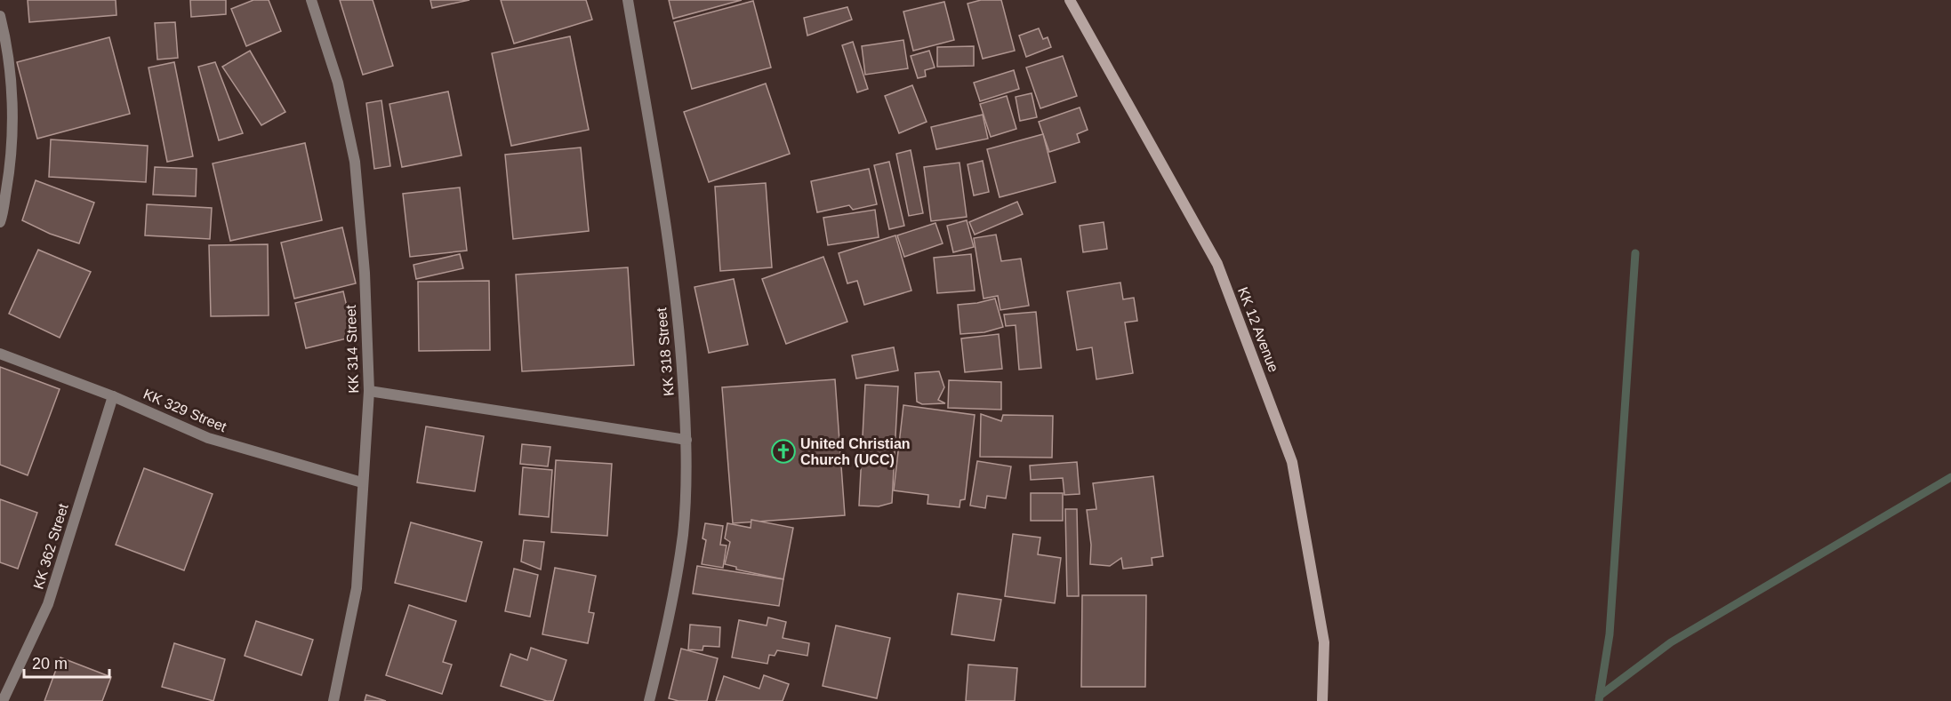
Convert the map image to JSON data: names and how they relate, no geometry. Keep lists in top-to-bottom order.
{
  "streets": {
    "main road": ["KK 12 Avenue"],
    "street": [
      "KK 314 Street",
      "KK 318 Street",
      "KK 329 Street",
      "KK 362 Street"
    ]
  },
  "crossings": [
    ["KK 314 Street", "KK 329 Street"],
    ["KK 329 Street", "KK 362 Street"]
  ],
  "places": {
    "church": ["United Christian Church (UCC)"]
  },
  "scale_bar": "20 m"
}
